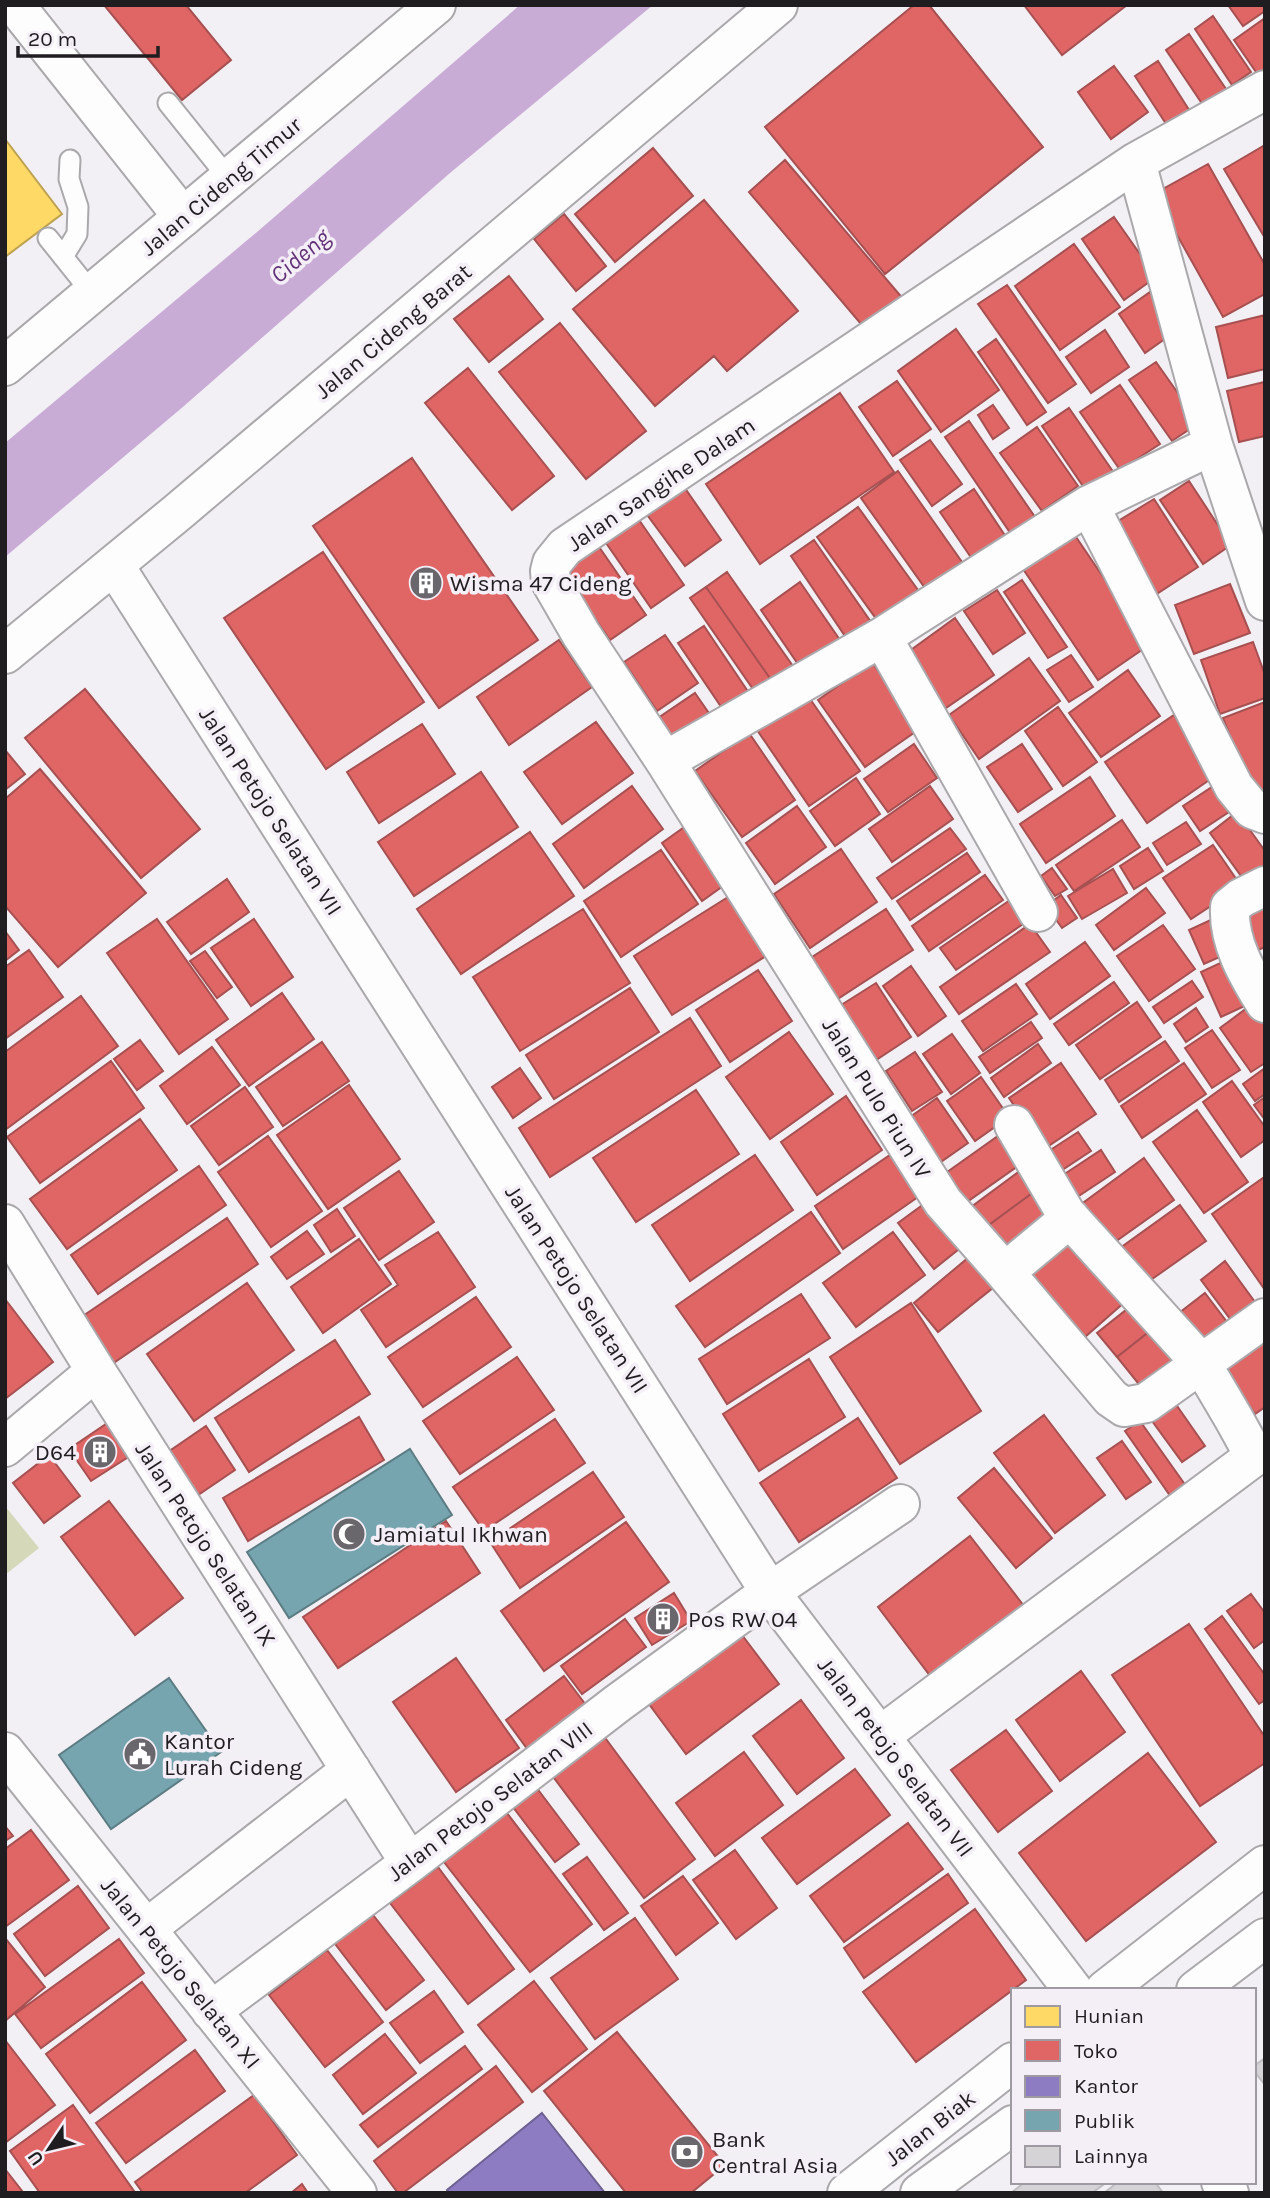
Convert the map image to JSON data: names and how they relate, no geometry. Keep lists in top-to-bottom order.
{
  "streets": {
    "street": [
      "Jalan Cideng Timur",
      "Jalan Cideng Barat",
      "Jalan Sangihe Dalam",
      "Jalan Petojo Selatan VII",
      "Jalan Pulo Piun IV",
      "Jalan Petojo Selatan IX",
      "Jalan Petojo Selatan VIII",
      "Jalan Petojo Selatan XI",
      "Jalan Biak"
    ]
  },
  "crossings": [
    ["Jalan Cideng Barat", "Jalan Petojo Selatan VII"],
    ["Jalan Sangihe Dalam", "Jalan Pulo Piun IV"],
    ["Jalan Petojo Selatan VII", "Jalan Petojo Selatan VIII"],
    ["Jalan Petojo Selatan IX", "Jalan Petojo Selatan VIII"],
    ["Jalan Petojo Selatan VIII", "Jalan Petojo Selatan XI"]
  ],
  "water": ["Cideng"],
  "places": {
    "building": ["Wisma 47 Cideng", "D64", "Pos RW 04"],
    "mosque": ["Jamiatul Ikhwan"],
    "public building": ["Kantor Lurah Cideng"],
    "bank": ["Bank Central Asia"]
  },
  "legend": [
    "Hunian",
    "Toko",
    "Kantor",
    "Publik",
    "Lainnya"
  ],
  "scale_bar": "20 m",
  "north": "bottom left"
}
